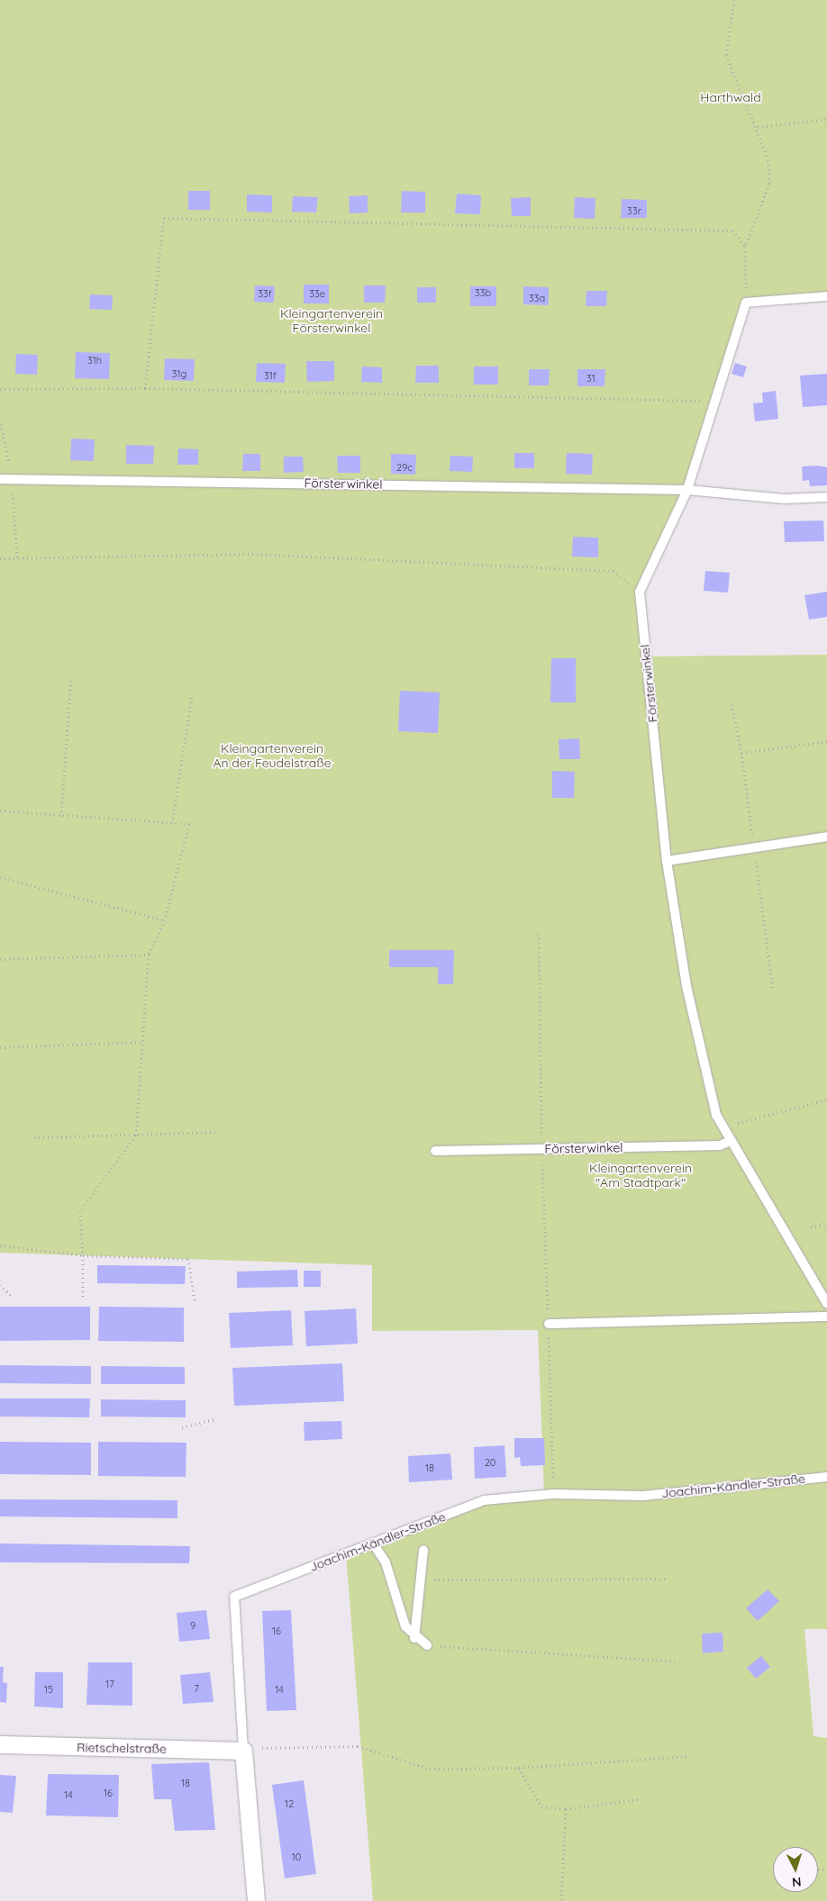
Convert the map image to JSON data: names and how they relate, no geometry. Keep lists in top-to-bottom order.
{
  "streets": {
    "street": ["Joachim-Kändler-Straße", "Rietschelstraße"],
    "lane": ["Försterwinkel"]
  },
  "crossings": [
    ["Joachim-Kändler-Straße", "Rietschelstraße"]
  ],
  "parks": [
    "Harthwald",
    "Kleingartenverein Försterwinkel",
    "Kleingartenverein An der Feudelstraße",
    "Kleingartenverein \"Am Stadtpark\""
  ],
  "house_numbers": [
    "33r",
    "33b",
    "33f",
    "33e",
    "33a",
    "31h",
    "31g",
    "31f",
    "31",
    "29c",
    "20",
    "18",
    "9",
    "16",
    "17",
    "7",
    "15",
    "14",
    "18",
    "16",
    "14",
    "12",
    "10"
  ],
  "north": "bottom"
}
